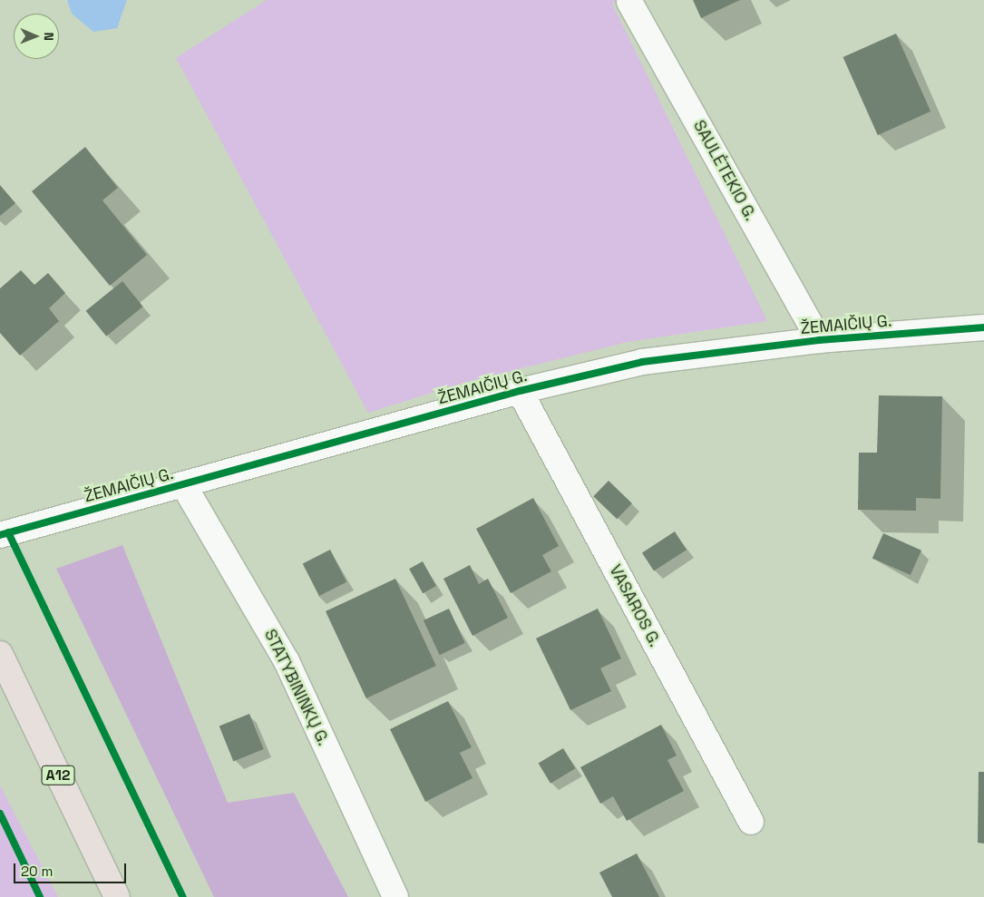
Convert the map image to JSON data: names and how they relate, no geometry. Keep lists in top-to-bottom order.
{
  "streets": {
    "highway": ["A12"],
    "street": [
      "SAULĖTEKIO G.",
      "ŽEMAIČIŲ G.",
      "VASAROS G.",
      "STATYBININKŲ G."
    ]
  },
  "crossings": [
    ["SAULĖTEKIO G.", "ŽEMAIČIŲ G."],
    ["ŽEMAIČIŲ G.", "VASAROS G."],
    ["ŽEMAIČIŲ G.", "STATYBININKŲ G."]
  ],
  "scale_bar": "20 m",
  "north": "right"
}
